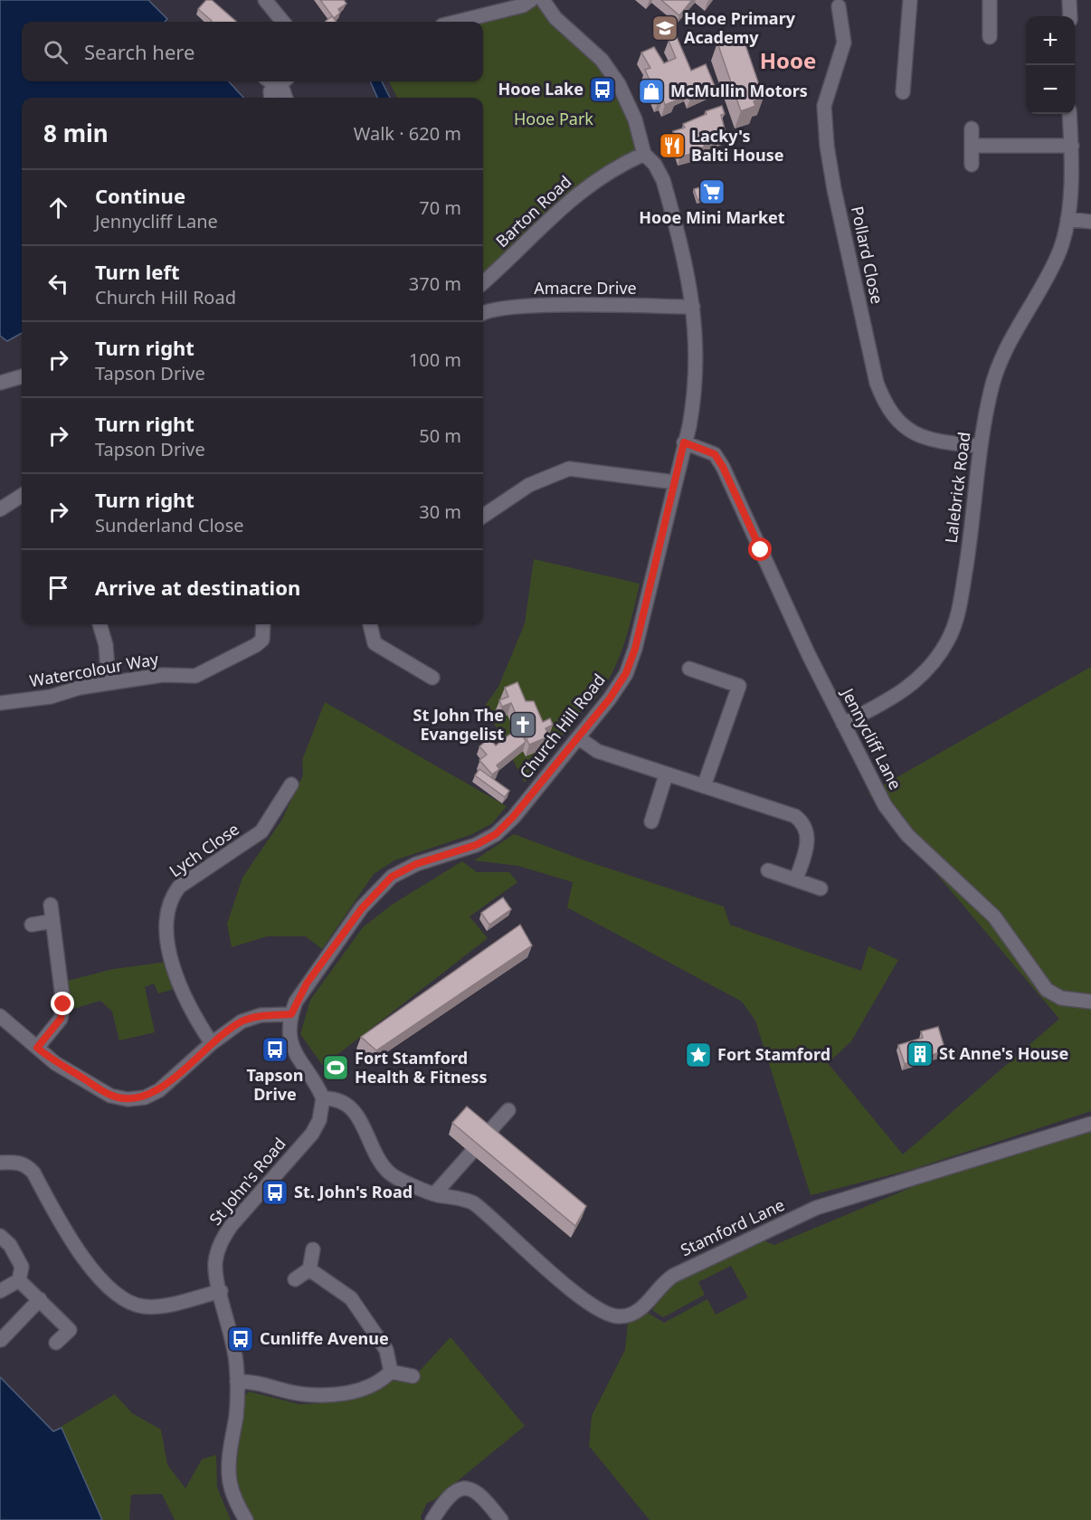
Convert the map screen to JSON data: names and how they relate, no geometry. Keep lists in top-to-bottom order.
{
  "streets": {
    "street": [
      "Barton Road",
      "Pollard Close",
      "Amacre Drive",
      "Lalebrick Road",
      "Watercolour Way",
      "Church Hill Road",
      "Jennycliff Lane",
      "Lych Close",
      "St John's Road",
      "Stamford Lane"
    ]
  },
  "crossings": [
    ["Barton Road", "Church Hill Road"],
    ["Pollard Close", "Lalebrick Road"],
    ["Amacre Drive", "Church Hill Road"],
    ["Lalebrick Road", "Jennycliff Lane"],
    ["Church Hill Road", "Jennycliff Lane"],
    ["Church Hill Road", "St John's Road"],
    ["Church Hill Road", "Stamford Lane"],
    ["St John's Road", "Stamford Lane"]
  ],
  "districts": ["Hooe"],
  "parks": ["Hooe Park"],
  "places": {
    "school or university": ["Hooe Primary Academy"],
    "bus stop": [
      "Hooe Lake",
      "Tapson Drive",
      "St. John's Road",
      "Cunliffe Avenue"
    ],
    "shop": ["McMullin Motors"],
    "restaurant": ["Lacky's Balti House"],
    "supermarket": ["Hooe Mini Market"],
    "church": ["St John The Evangelist"],
    "building": ["St Anne's House"],
    "place": ["Fort Stamford"],
    "sports": ["Fort Stamford Health & Fitness"]
  },
  "page": {
    "map_buttons": ["+", "−"],
    "search": "Search here",
    "heading": ["8 min", "Walk · 620 m"],
    "list": [
      ["Continue", "Jennycliff Lane", "70 m"],
      ["Turn left", "Church Hill Road", "370 m"],
      ["Turn right", "Tapson Drive", "100 m"],
      ["Turn right", "Tapson Drive", "50 m"],
      ["Turn right", "Sunderland Close", "30 m"],
      "Arrive at destination"
    ]
  }
}
